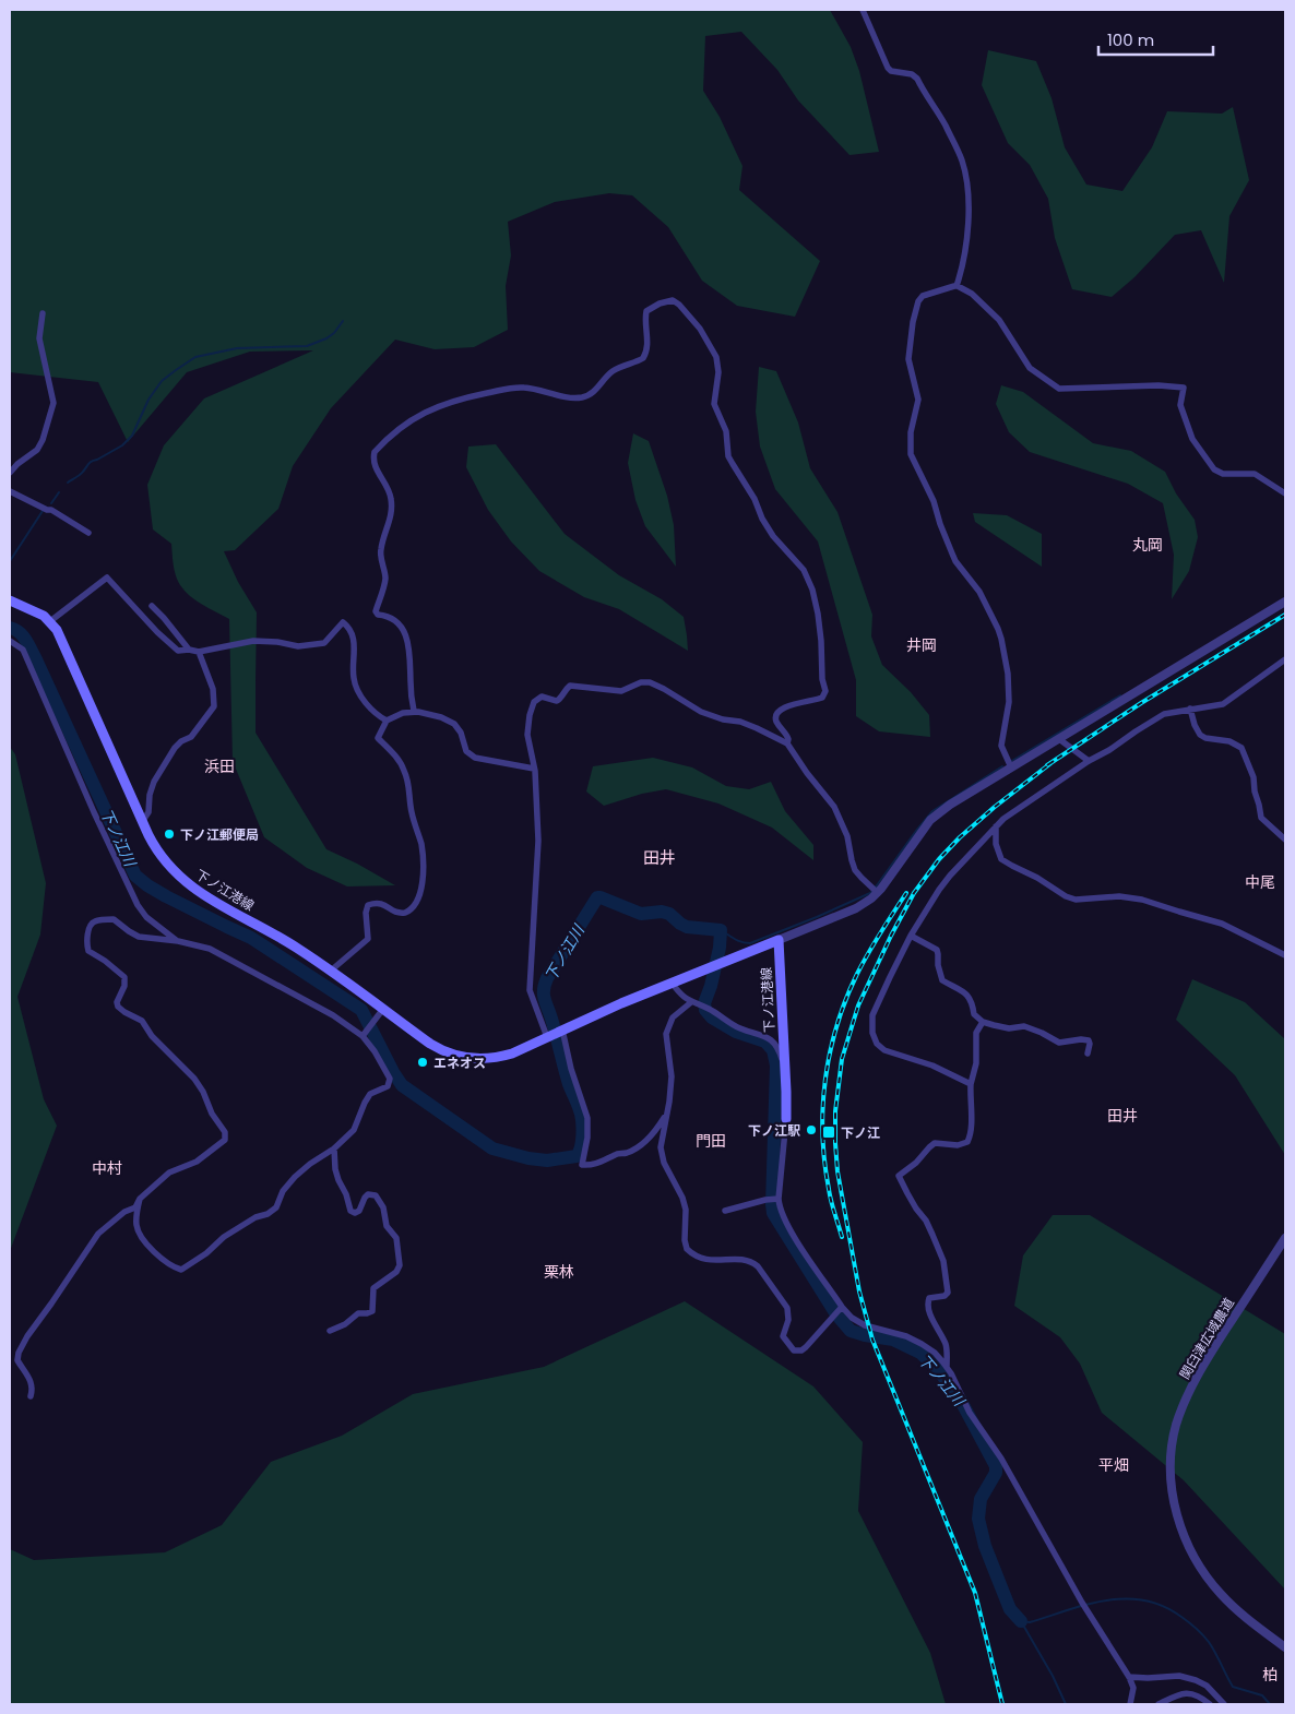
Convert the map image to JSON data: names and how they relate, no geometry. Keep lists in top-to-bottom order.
{
  "streets": {
    "main road": ["下ノ江港線"],
    "street": ["関臼津広域農道"]
  },
  "districts": [
    "丸岡",
    "井岡",
    "浜田",
    "田井",
    "中尾",
    "田井",
    "門田",
    "中村",
    "栗林",
    "平畑",
    "柏"
  ],
  "water": ["下ノ江川"],
  "places": {
    "other": ["下ノ江郵便局", "エネオス", "下ノ江駅"],
    "transit": ["下ノ江"]
  },
  "scale_bar": "100 m"
}
